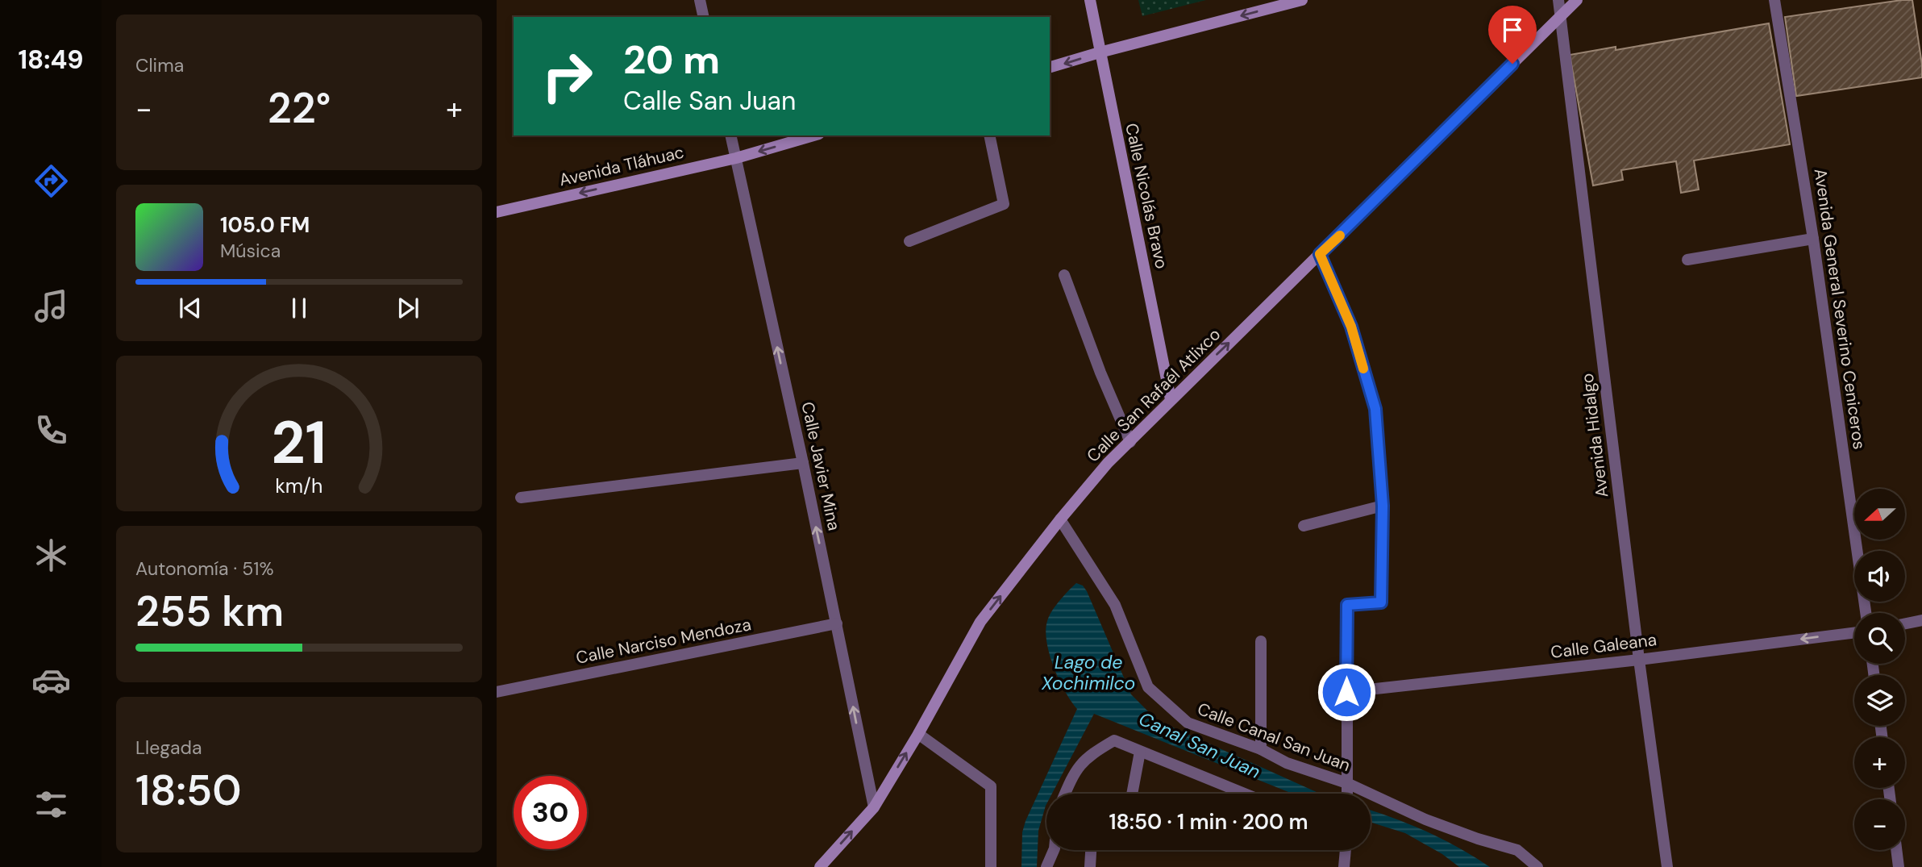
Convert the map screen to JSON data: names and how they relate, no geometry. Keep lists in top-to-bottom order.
{
  "streets": {
    "main road": ["Avenida Tláhuac", "Calle Nicolás Bravo", "Calle San Rafaél Atlixco"],
    "street": [
      "Avenida General Severino Ceniceros",
      "Avenida Hidalgo",
      "Calle Javier Mina",
      "Calle Narciso Mendoza",
      "Calle Galeana",
      "Calle Canal San Juan"
    ]
  },
  "crossings": [
    ["Avenida Tláhuac", "Calle Javier Mina"],
    ["Calle Nicolás Bravo", "Calle San Rafaél Atlixco"],
    ["Calle San Rafaél Atlixco", "Avenida Hidalgo"],
    ["Calle San Rafaél Atlixco", "Calle Javier Mina"],
    ["Calle San Rafaél Atlixco", "Calle Canal San Juan"],
    ["Avenida Hidalgo", "Calle Galeana"],
    ["Calle Javier Mina", "Calle Narciso Mendoza"]
  ],
  "one_way": [
    "Avenida Tláhuac",
    "Calle San Rafaél Atlixco",
    "Calle Javier Mina",
    "Calle Galeana"
  ],
  "water": ["Lago de Xochimilco", "Canal San Juan"],
  "north": "left",
  "page": {
    "tabs": "18:49",
    "tile": [
      "Clima",
      ["Autonomía · 51%", "255 km"],
      ["Llegada", "18:50"]
    ],
    "turn": ["20 m", "Calle San Juan"],
    "heat": ["−", "22°", "+"],
    "song": ["105.0 FM", "Música"],
    "map_buttons": ["+", "−"],
    "limit": "30",
    "trip": "18:50 · 1 min · 200 m",
    "gauge": ["21", "km/h"]
  }
}
